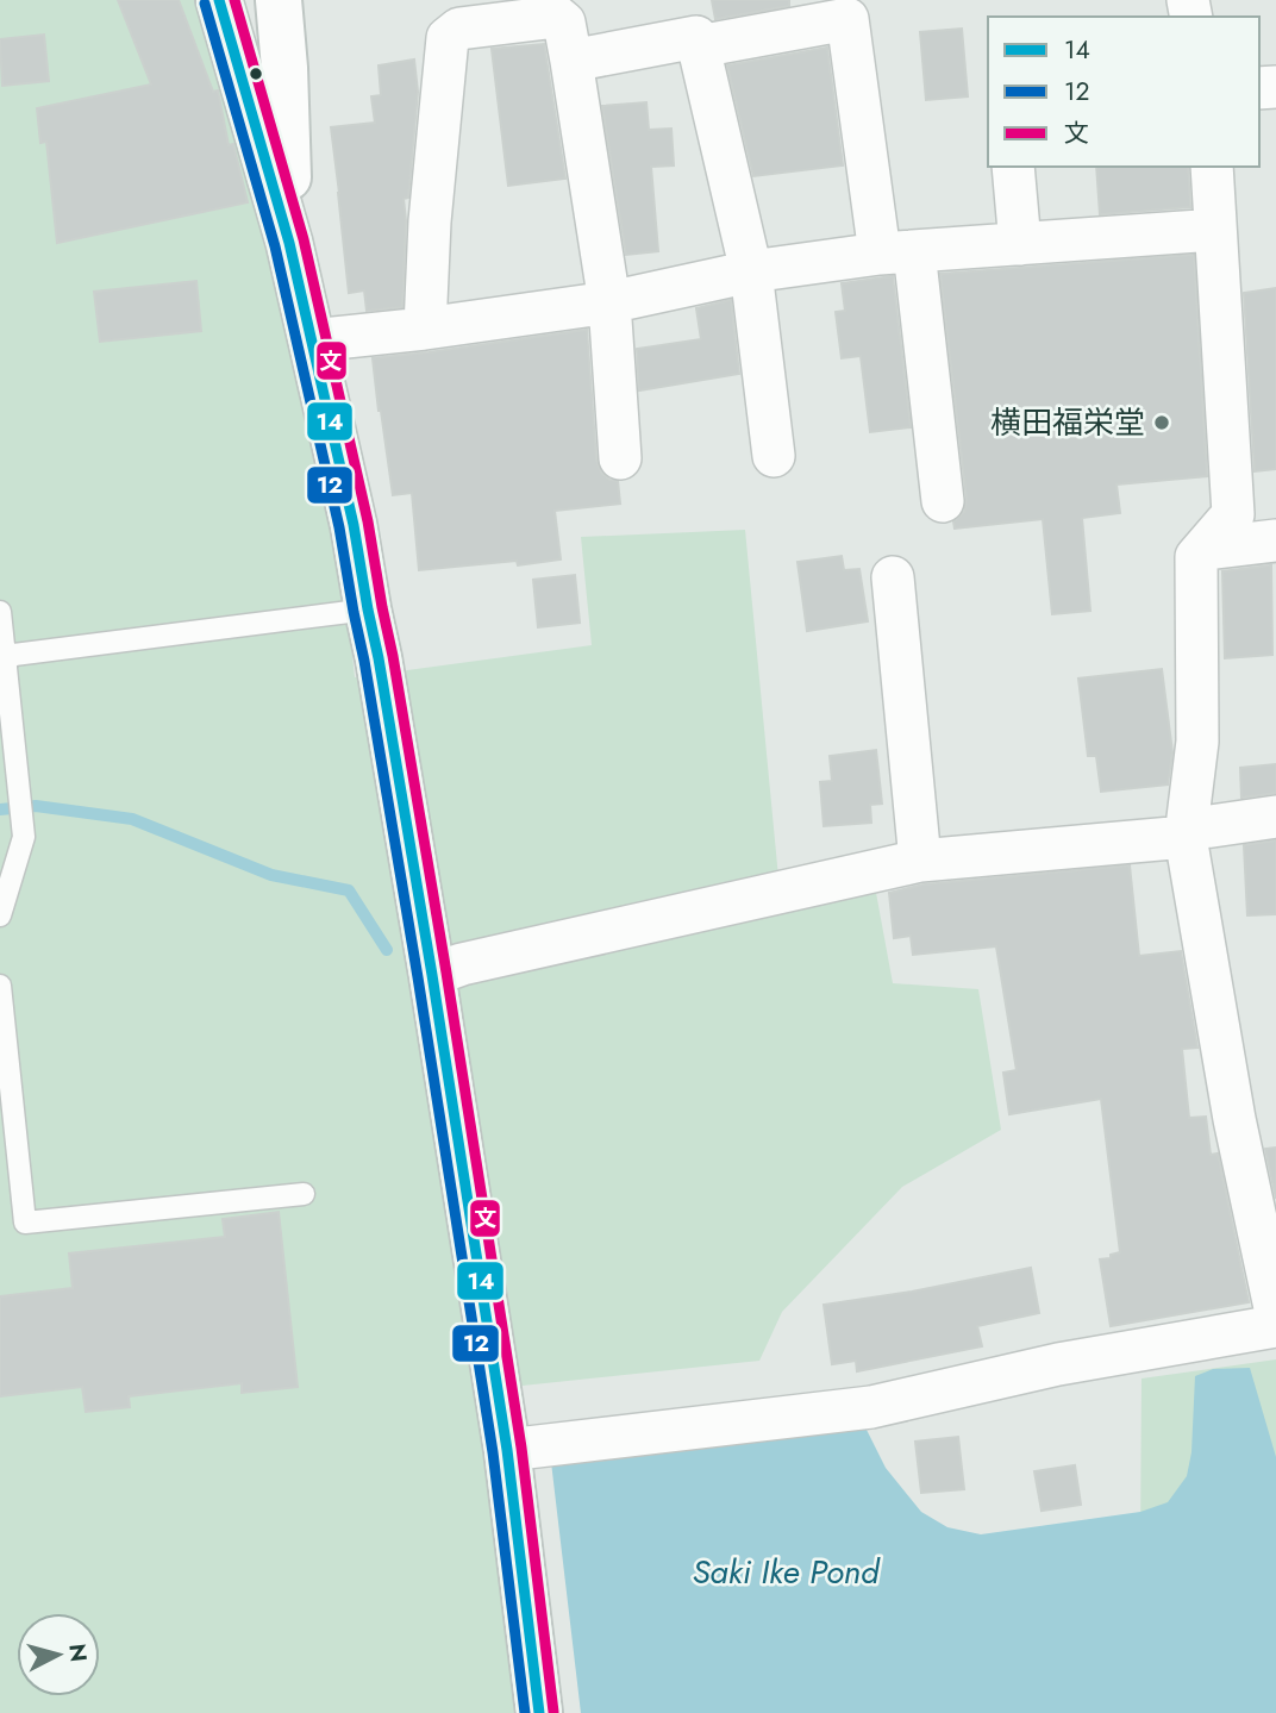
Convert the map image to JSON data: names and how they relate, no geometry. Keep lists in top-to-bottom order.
{
  "water": ["Saki Ike Pond"],
  "places": ["横田福栄堂"],
  "lines": ["transit line 14", "transit line 文", "transit line 12"],
  "legend": ["14", "12", "文"],
  "north": "right"
}
